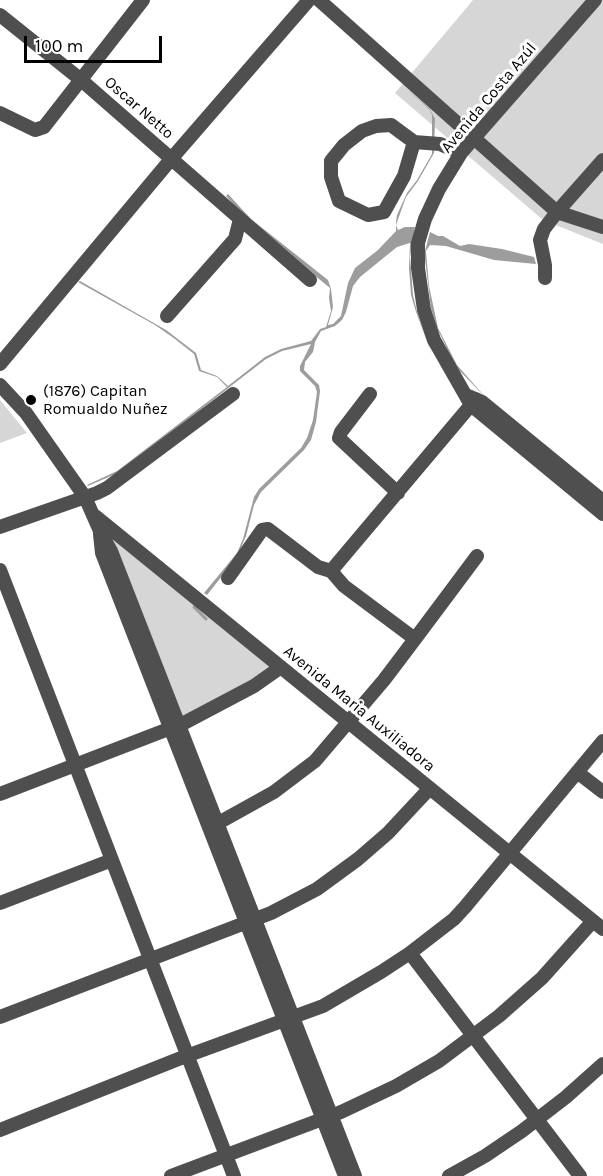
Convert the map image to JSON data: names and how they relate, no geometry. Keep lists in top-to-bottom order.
{
  "streets": {
    "street": ["Avenida Costa Azúl", "Oscar Netto", "Avenida Maria Auxiliadora"]
  },
  "places": ["(1876) Capitan Romualdo Nuñez"],
  "scale_bar": "100 m"
}
